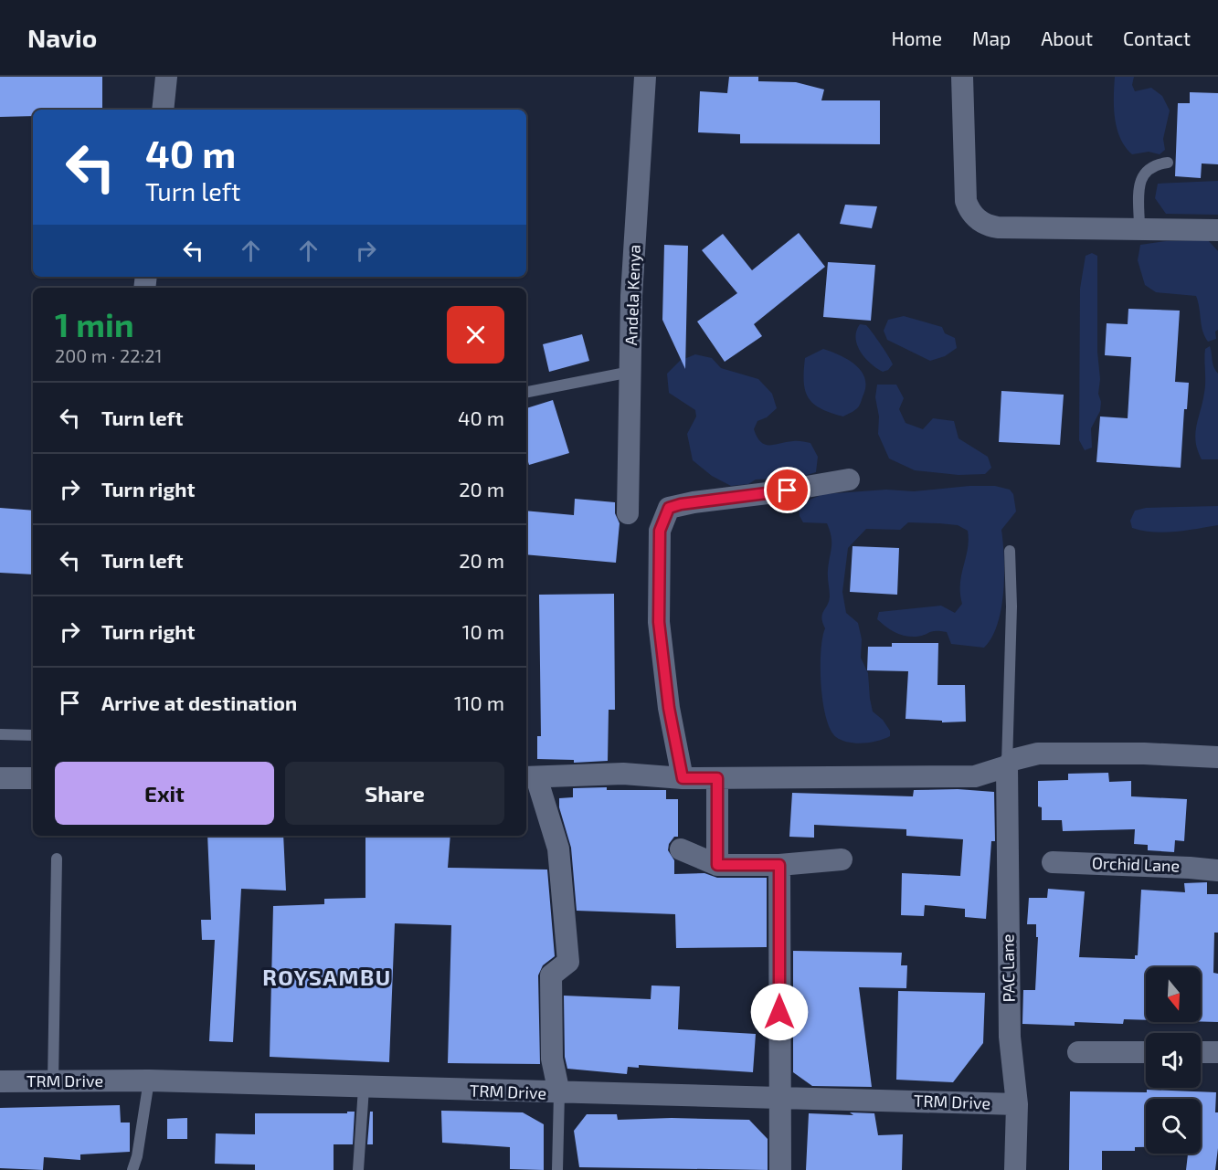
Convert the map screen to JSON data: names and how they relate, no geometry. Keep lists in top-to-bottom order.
{
  "streets": {
    "street": [
      "Andela Kenya",
      "Orchid Lane",
      "PAC Lane",
      "TRM Drive"
    ]
  },
  "crossings": [
    ["PAC Lane", "TRM Drive"]
  ],
  "districts": ["ROYSAMBU"],
  "north": "bottom",
  "page": {
    "header": "Navio",
    "nav": [
      "Home",
      "Map",
      "About",
      "Contact"
    ],
    "turn": ["40 m", "Turn left"],
    "heading": ["1 min", "200 m · 22:21"],
    "list": [
      {
        "name": "Turn left",
        "value": "40 m"
      },
      {
        "name": "Turn right",
        "value": "20 m"
      },
      {
        "name": "Turn left",
        "value": "20 m"
      },
      {
        "name": "Turn right",
        "value": "10 m"
      },
      {
        "name": "Arrive at destination",
        "value": "110 m"
      }
    ],
    "buttons": ["Exit", "Share"]
  }
}
